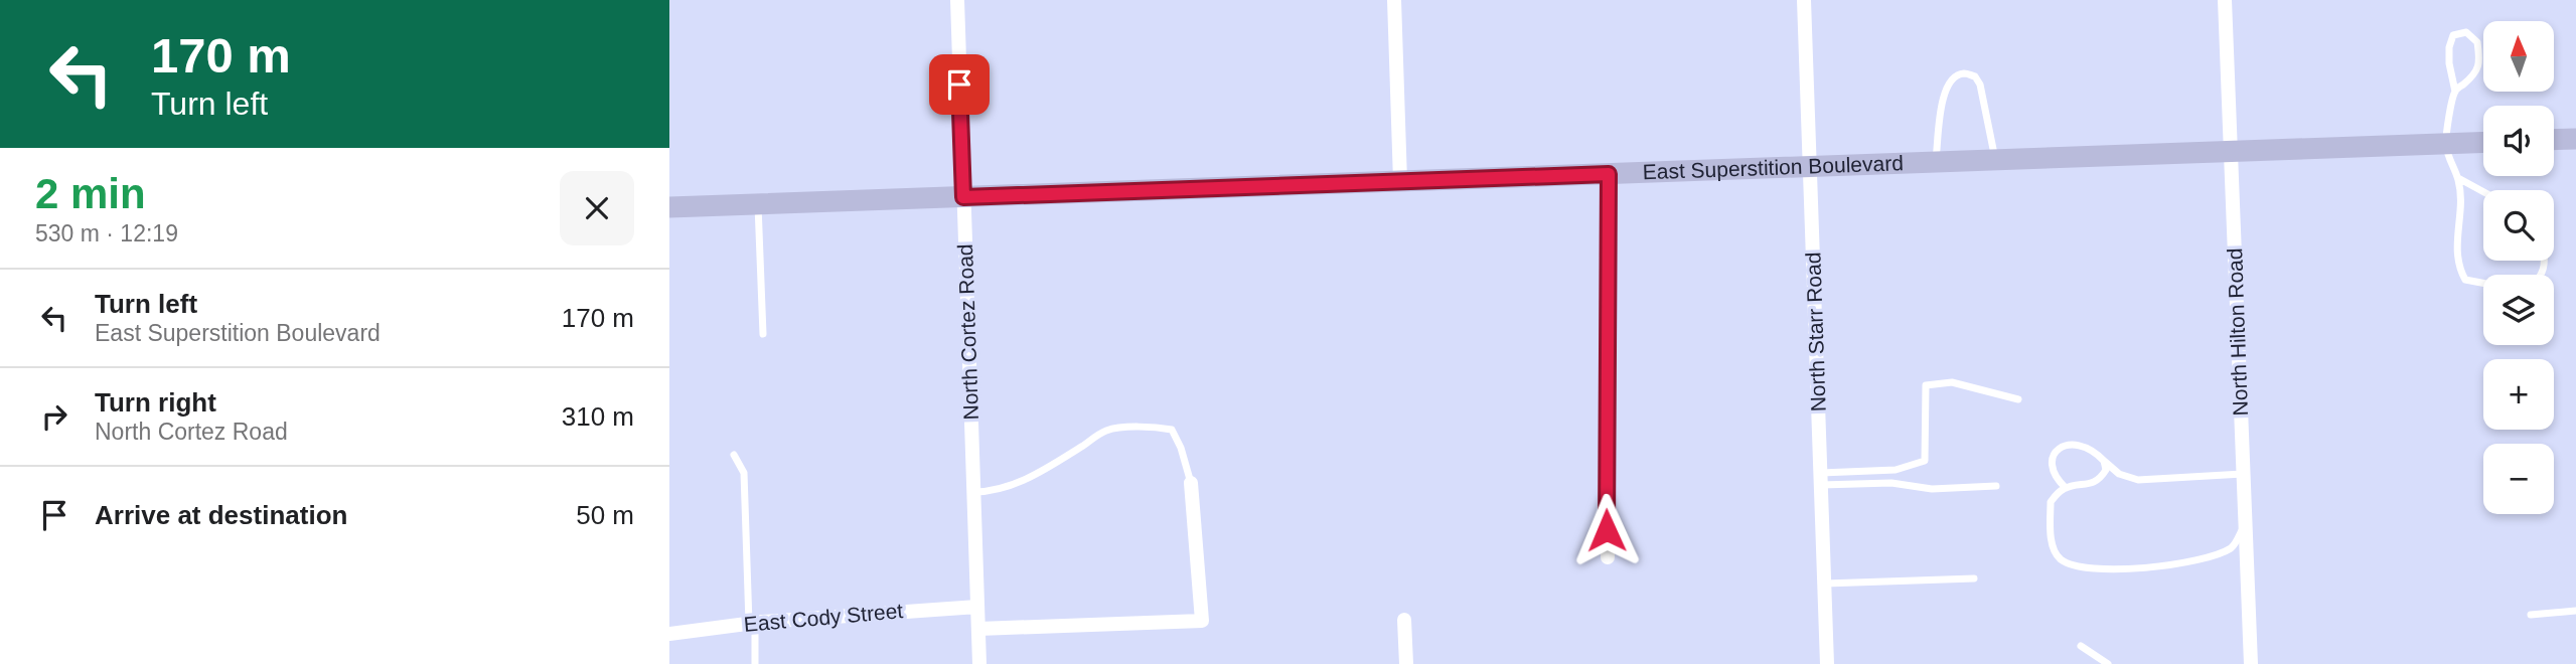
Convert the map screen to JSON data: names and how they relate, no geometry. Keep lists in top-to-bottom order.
{
  "streets": {
    "main road": ["East Superstition Boulevard"],
    "street": [
      "North Cortez Road",
      "North Starr Road",
      "North Hilton Road",
      "East Cody Street"
    ]
  },
  "crossings": [
    ["East Superstition Boulevard", "North Cortez Road"],
    ["East Superstition Boulevard", "North Starr Road"],
    ["East Superstition Boulevard", "North Hilton Road"],
    ["North Cortez Road", "East Cody Street"]
  ],
  "north": "top",
  "page": {
    "turn": ["170 m", "Turn left"],
    "map_buttons": ["+", "−"],
    "heading": ["2 min", "530 m · 12:19"],
    "list": [
      {
        "name": "Turn left",
        "note": "East Superstition Boulevard",
        "value": "170 m"
      },
      {
        "name": "Turn right",
        "note": "North Cortez Road",
        "value": "310 m"
      },
      {
        "name": "Arrive at destination",
        "value": "50 m"
      }
    ]
  }
}
